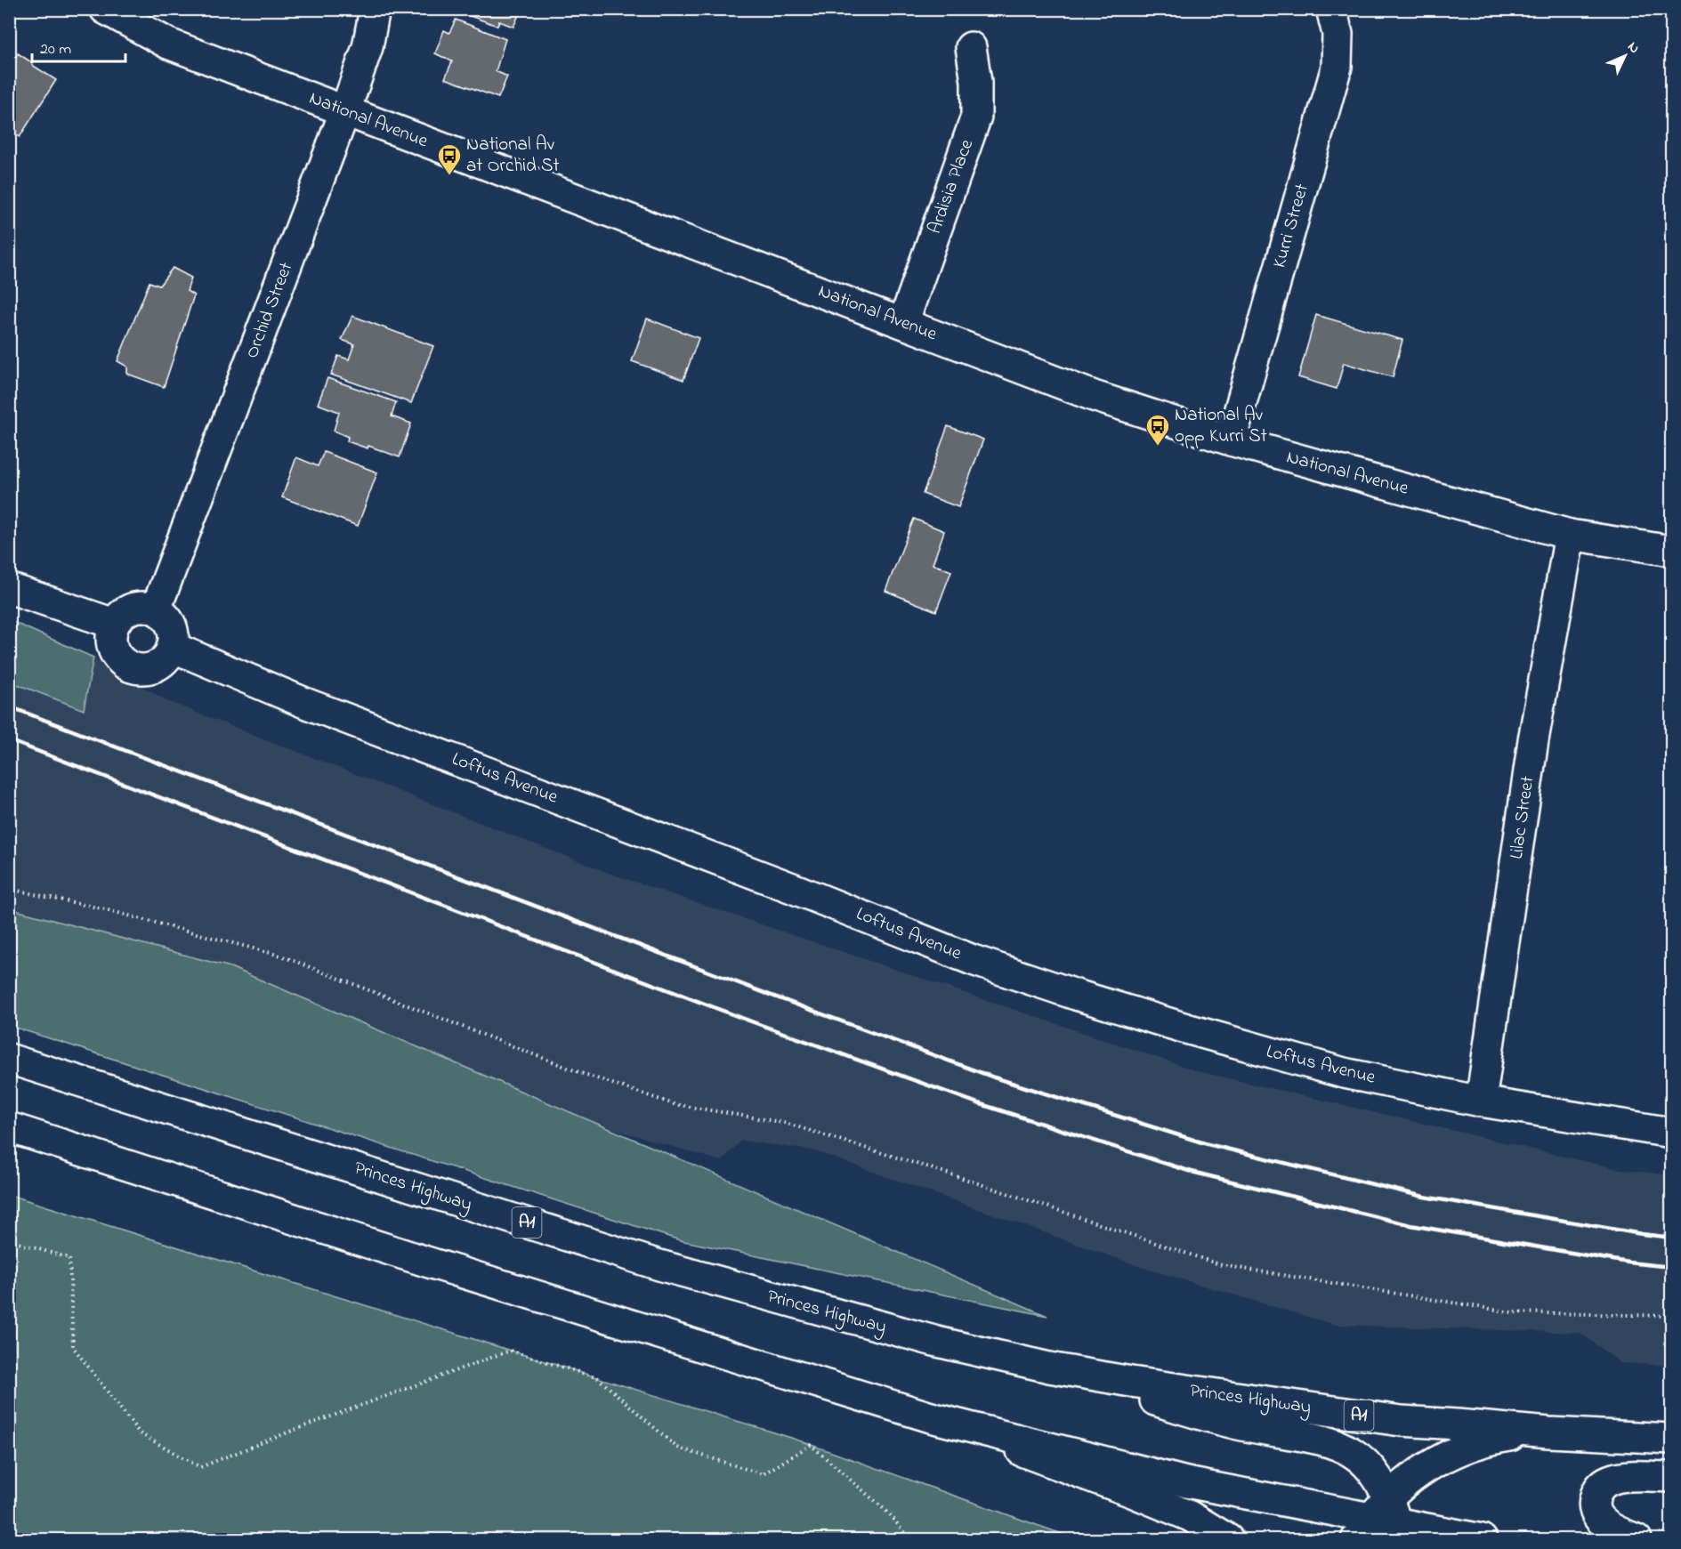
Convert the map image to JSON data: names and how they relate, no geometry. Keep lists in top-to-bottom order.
{
  "streets": {
    "main road": [
      "National Avenue",
      "Ardisia Place",
      "Kurri Street",
      "Orchid Street",
      "Loftus Avenue",
      "Lilac Street",
      "Princes Highway",
      "A1"
    ]
  },
  "crossings": [
    ["National Avenue", "Ardisia Place"],
    ["National Avenue", "Kurri Street"],
    ["National Avenue", "Orchid Street"],
    ["National Avenue", "Lilac Street"],
    ["Orchid Street", "Loftus Avenue"],
    ["Loftus Avenue", "Lilac Street"]
  ],
  "places": {
    "bus stop": ["National Av at Orchid St", "National Av opp Kurri St"]
  },
  "scale_bar": "20 m",
  "north": "top right"
}
